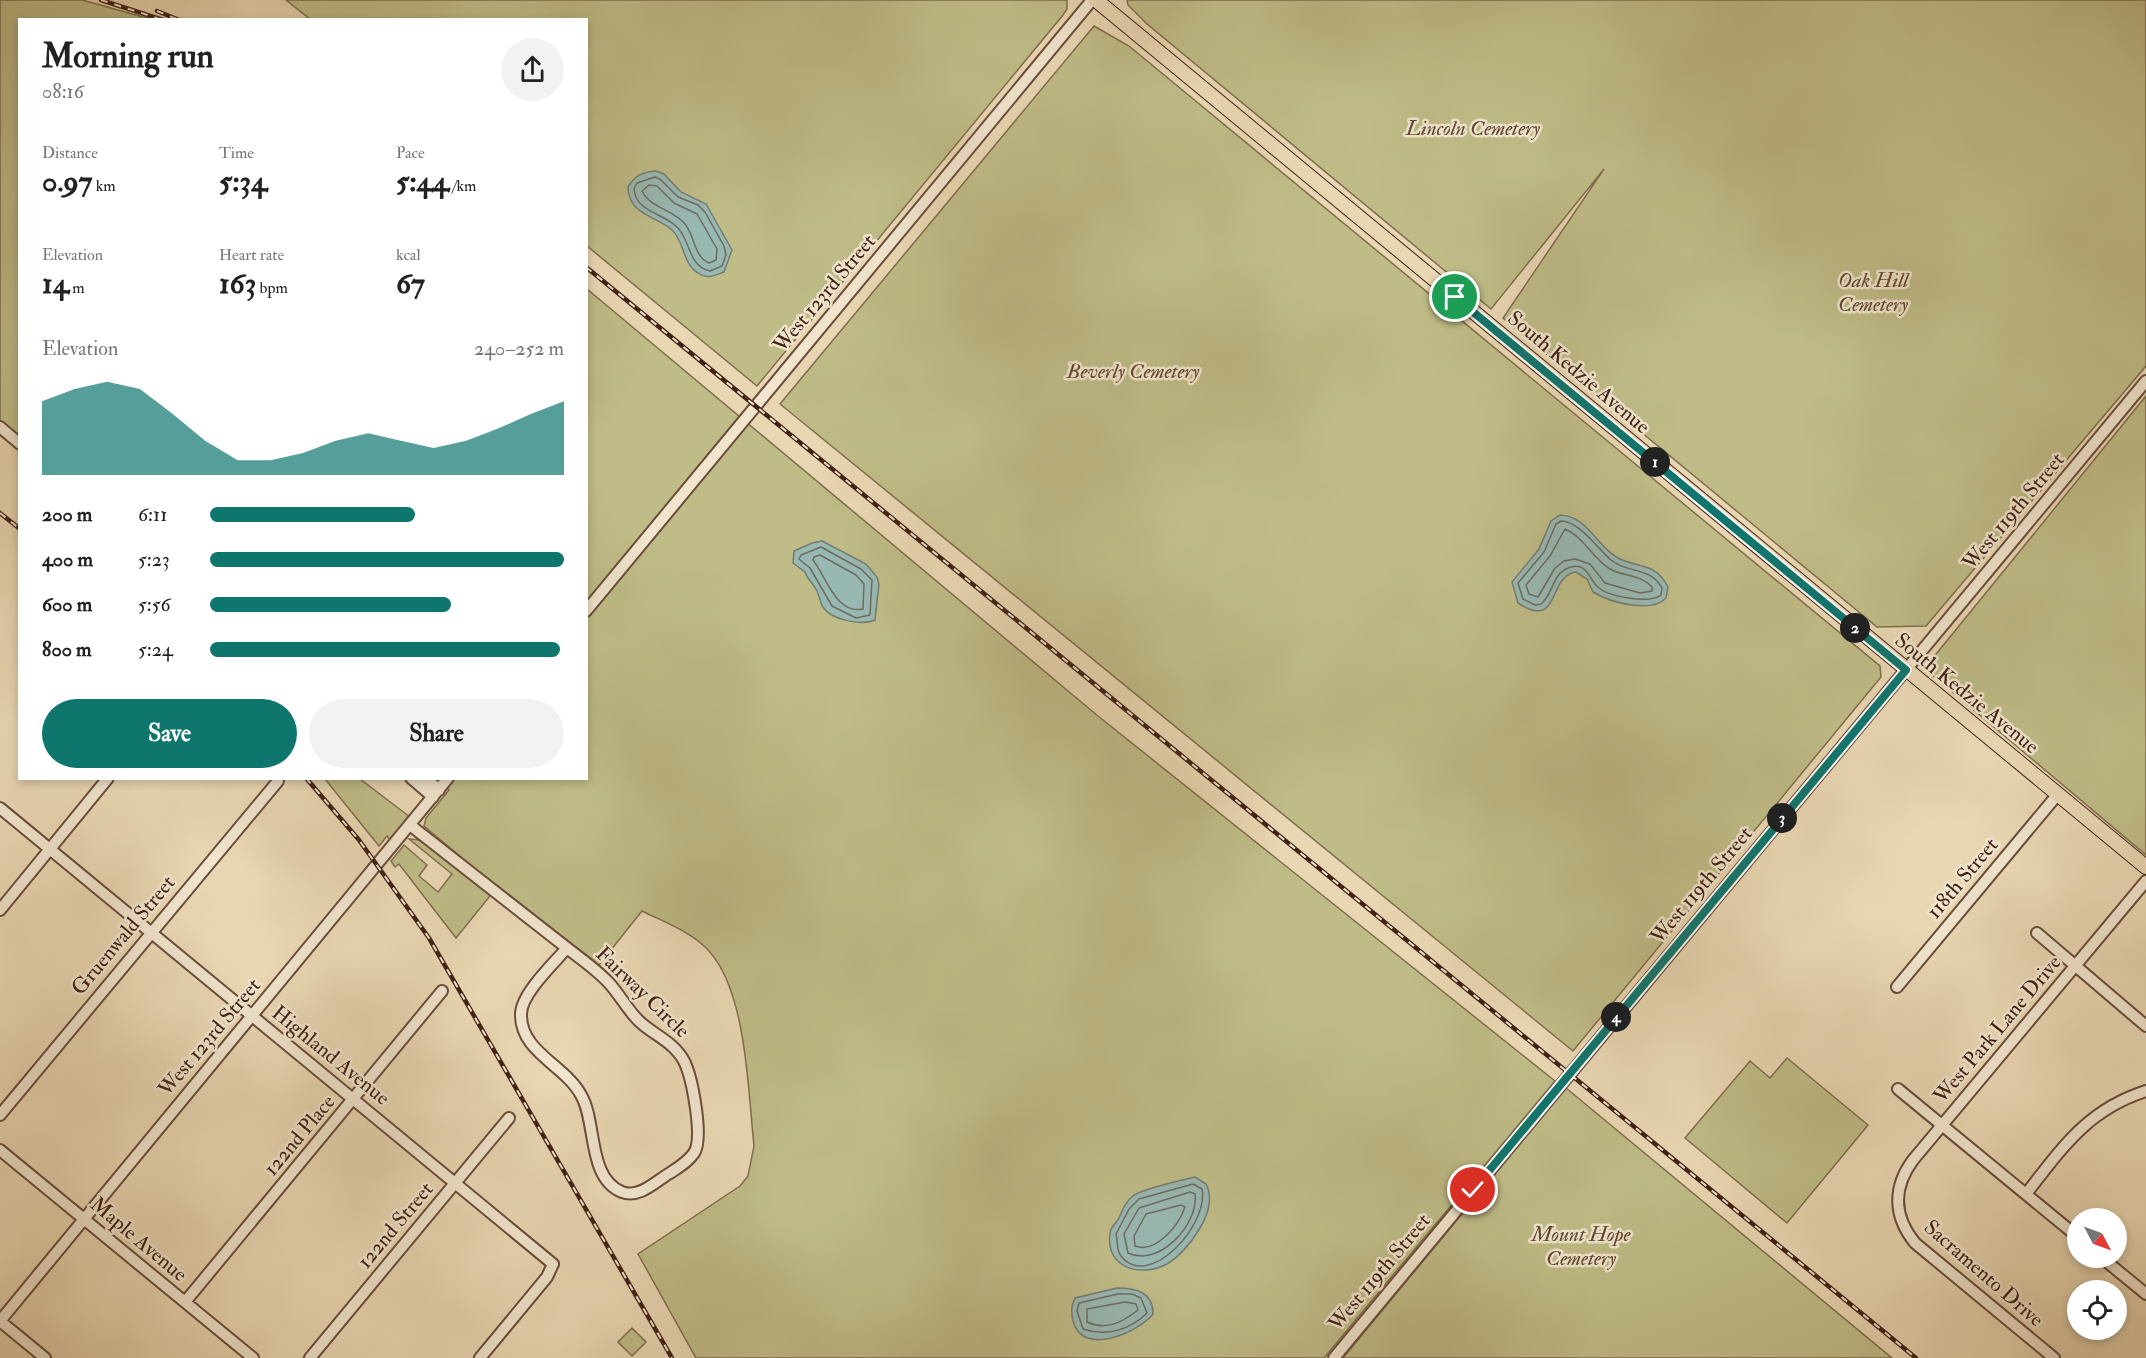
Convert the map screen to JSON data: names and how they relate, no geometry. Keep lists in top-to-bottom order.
{
  "streets": {
    "main road": ["South Kedzie Avenue"],
    "street": [
      "West 123rd Street",
      "West 119th Street",
      "118th Street",
      "Gruenwald Street",
      "Fairway Circle",
      "West Park Lane Drive",
      "Highland Avenue",
      "122nd Place",
      "122nd Street",
      "Maple Avenue",
      "Sacramento Drive"
    ]
  },
  "crossings": [
    ["West 123rd Street", "South Kedzie Avenue"],
    ["West 123rd Street", "Fairway Circle"],
    ["West 123rd Street", "Highland Avenue"],
    ["West 123rd Street", "Maple Avenue"],
    ["South Kedzie Avenue", "West 119th Street"],
    ["South Kedzie Avenue", "118th Street"],
    ["Gruenwald Street", "Highland Avenue"],
    ["West Park Lane Drive", "Sacramento Drive"],
    ["Highland Avenue", "122nd Place"],
    ["Highland Avenue", "122nd Street"],
    ["122nd Place", "Maple Avenue"]
  ],
  "parks": [
    "Lincoln Cemetery",
    "Oak Hill Cemetery",
    "Beverly Cemetery",
    "Mount Hope Cemetery"
  ],
  "north": "bottom right",
  "page": {
    "heading": ["Morning run", "08:16"],
    "stats": [
      ["Distance", "0.97 km"],
      ["Time", "5:34"],
      ["Pace", "5:44 /km"],
      ["Elevation", "14 m"],
      ["Heart rate", "163 bpm"],
      ["kcal", "67"]
    ],
    "chart": ["Elevation", "240–252 m"],
    "pins": [
      "1",
      "2",
      "3",
      "4"
    ],
    "list": [
      {
        "name": "200 m",
        "note": "6:11"
      },
      {
        "name": "400 m",
        "note": "5:23"
      },
      {
        "name": "600 m",
        "note": "5:56"
      },
      {
        "name": "800 m",
        "note": "5:24"
      }
    ],
    "buttons": ["Save", "Share"]
  }
}
